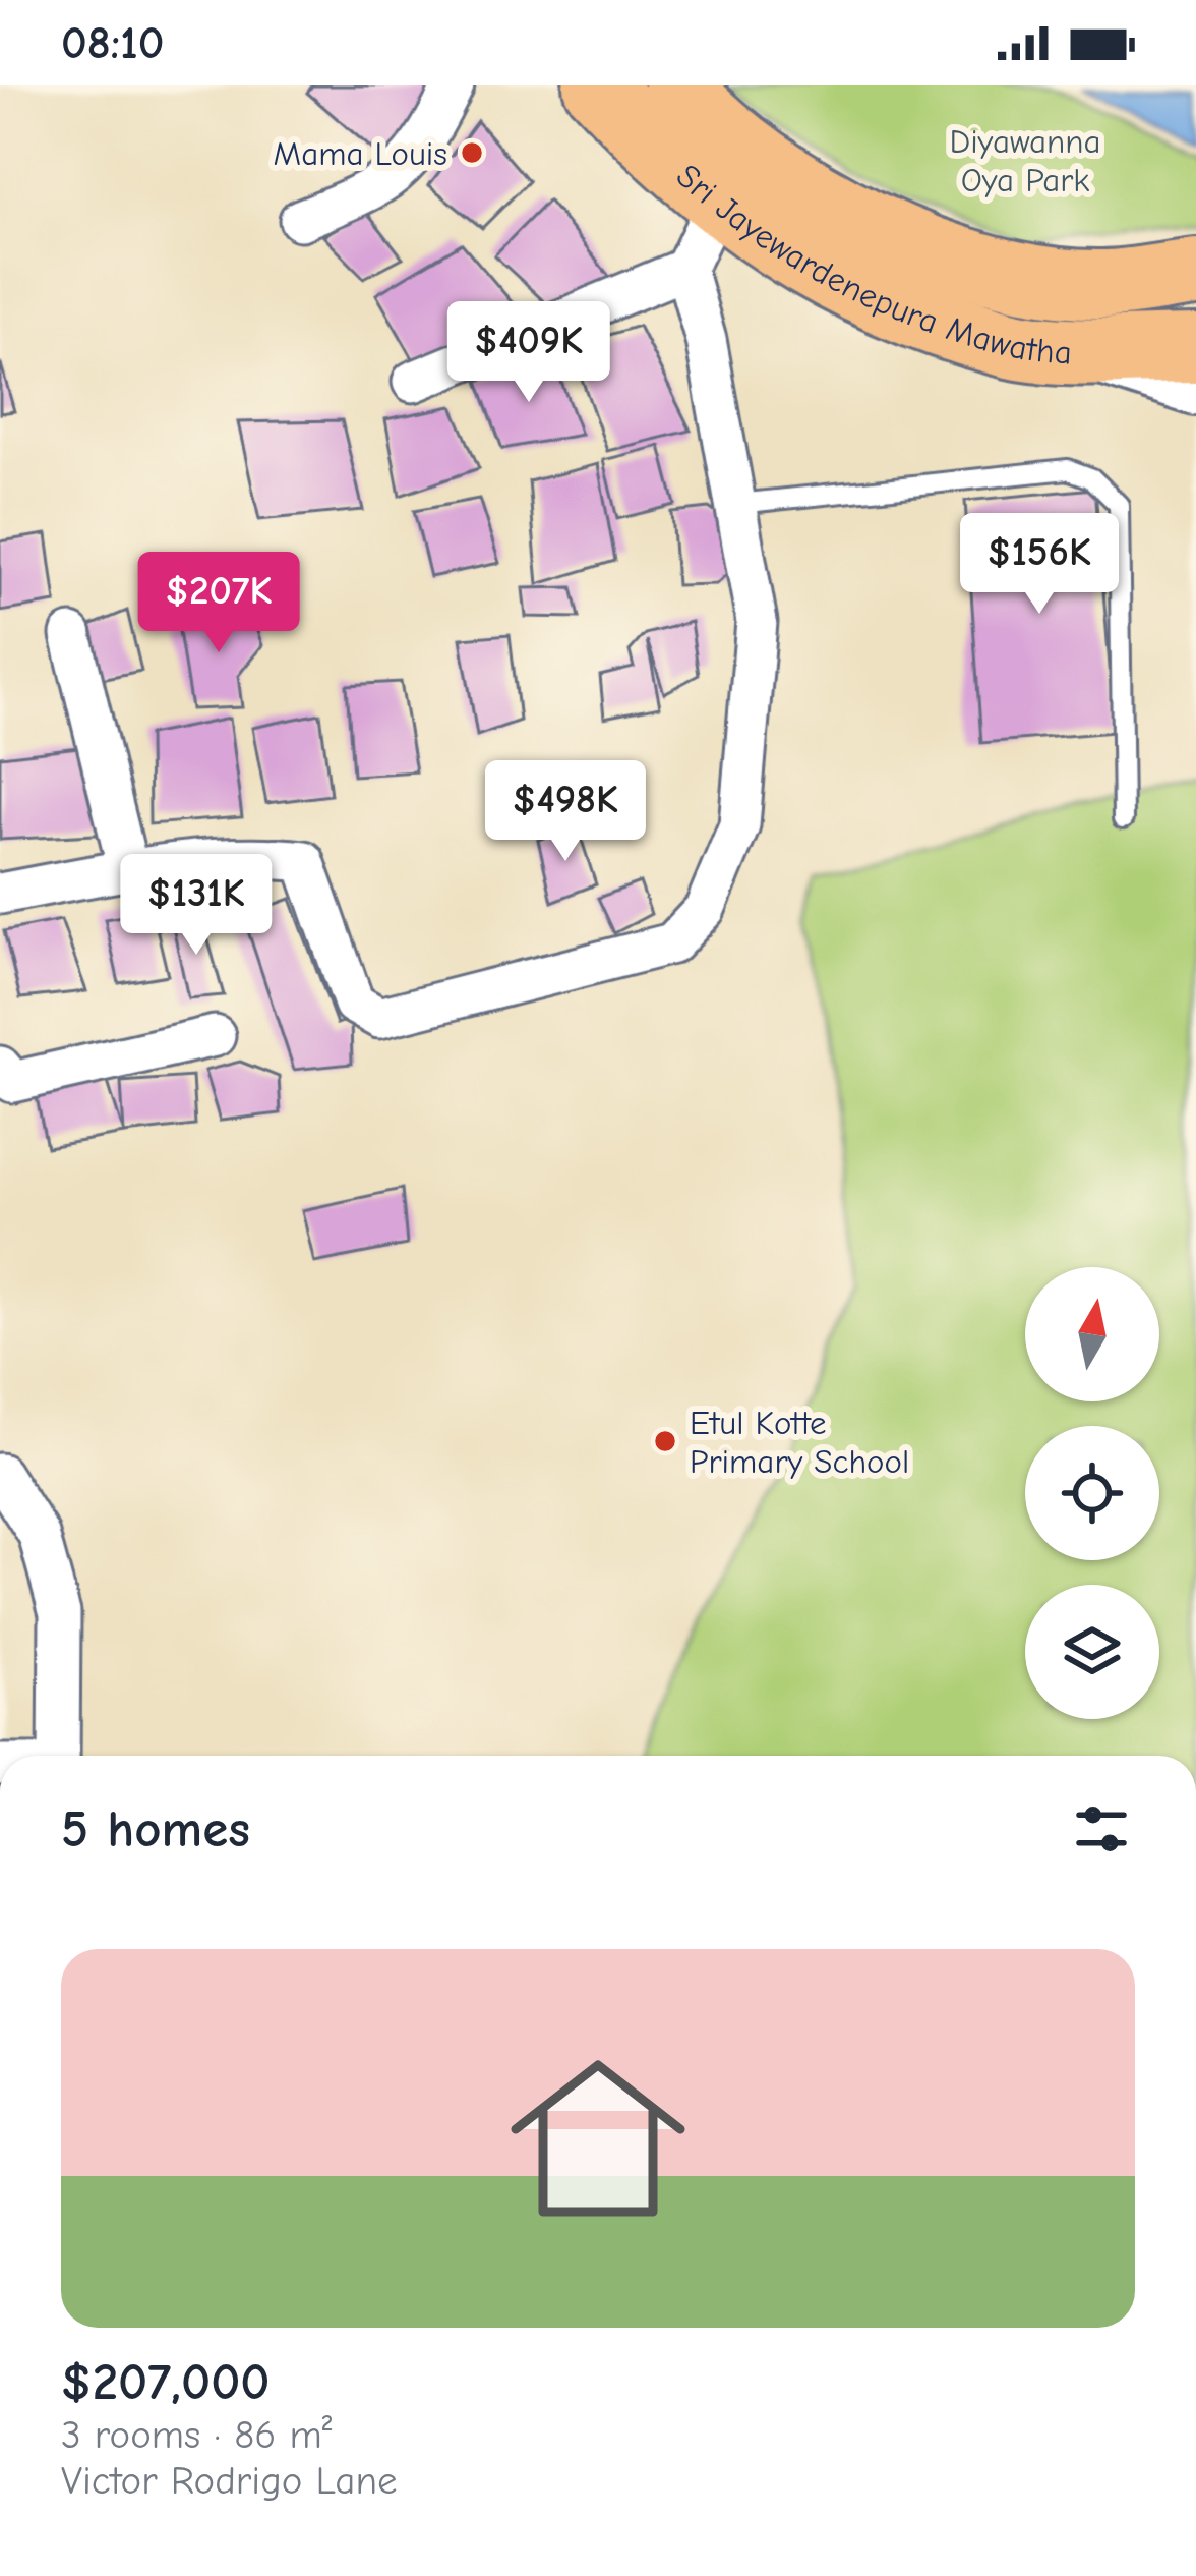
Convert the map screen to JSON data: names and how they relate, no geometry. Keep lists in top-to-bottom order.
{
  "streets": {
    "highway": ["Sri Jayewardenepura Mawatha"]
  },
  "parks": ["Diyawanna Oya Park"],
  "places": ["Mama Louis", "Etul Kotte Primary School"],
  "north": "top",
  "page": {
    "status": "08:10",
    "price": [
      "$409K",
      "$156K",
      "$207K",
      "$498K",
      "$131K"
    ],
    "heading": "5 homes",
    "list": [
      {
        "name": "$207,000",
        "note": "3 rooms · 86 m² · Victor Rodrigo Lane"
      }
    ]
  }
}
